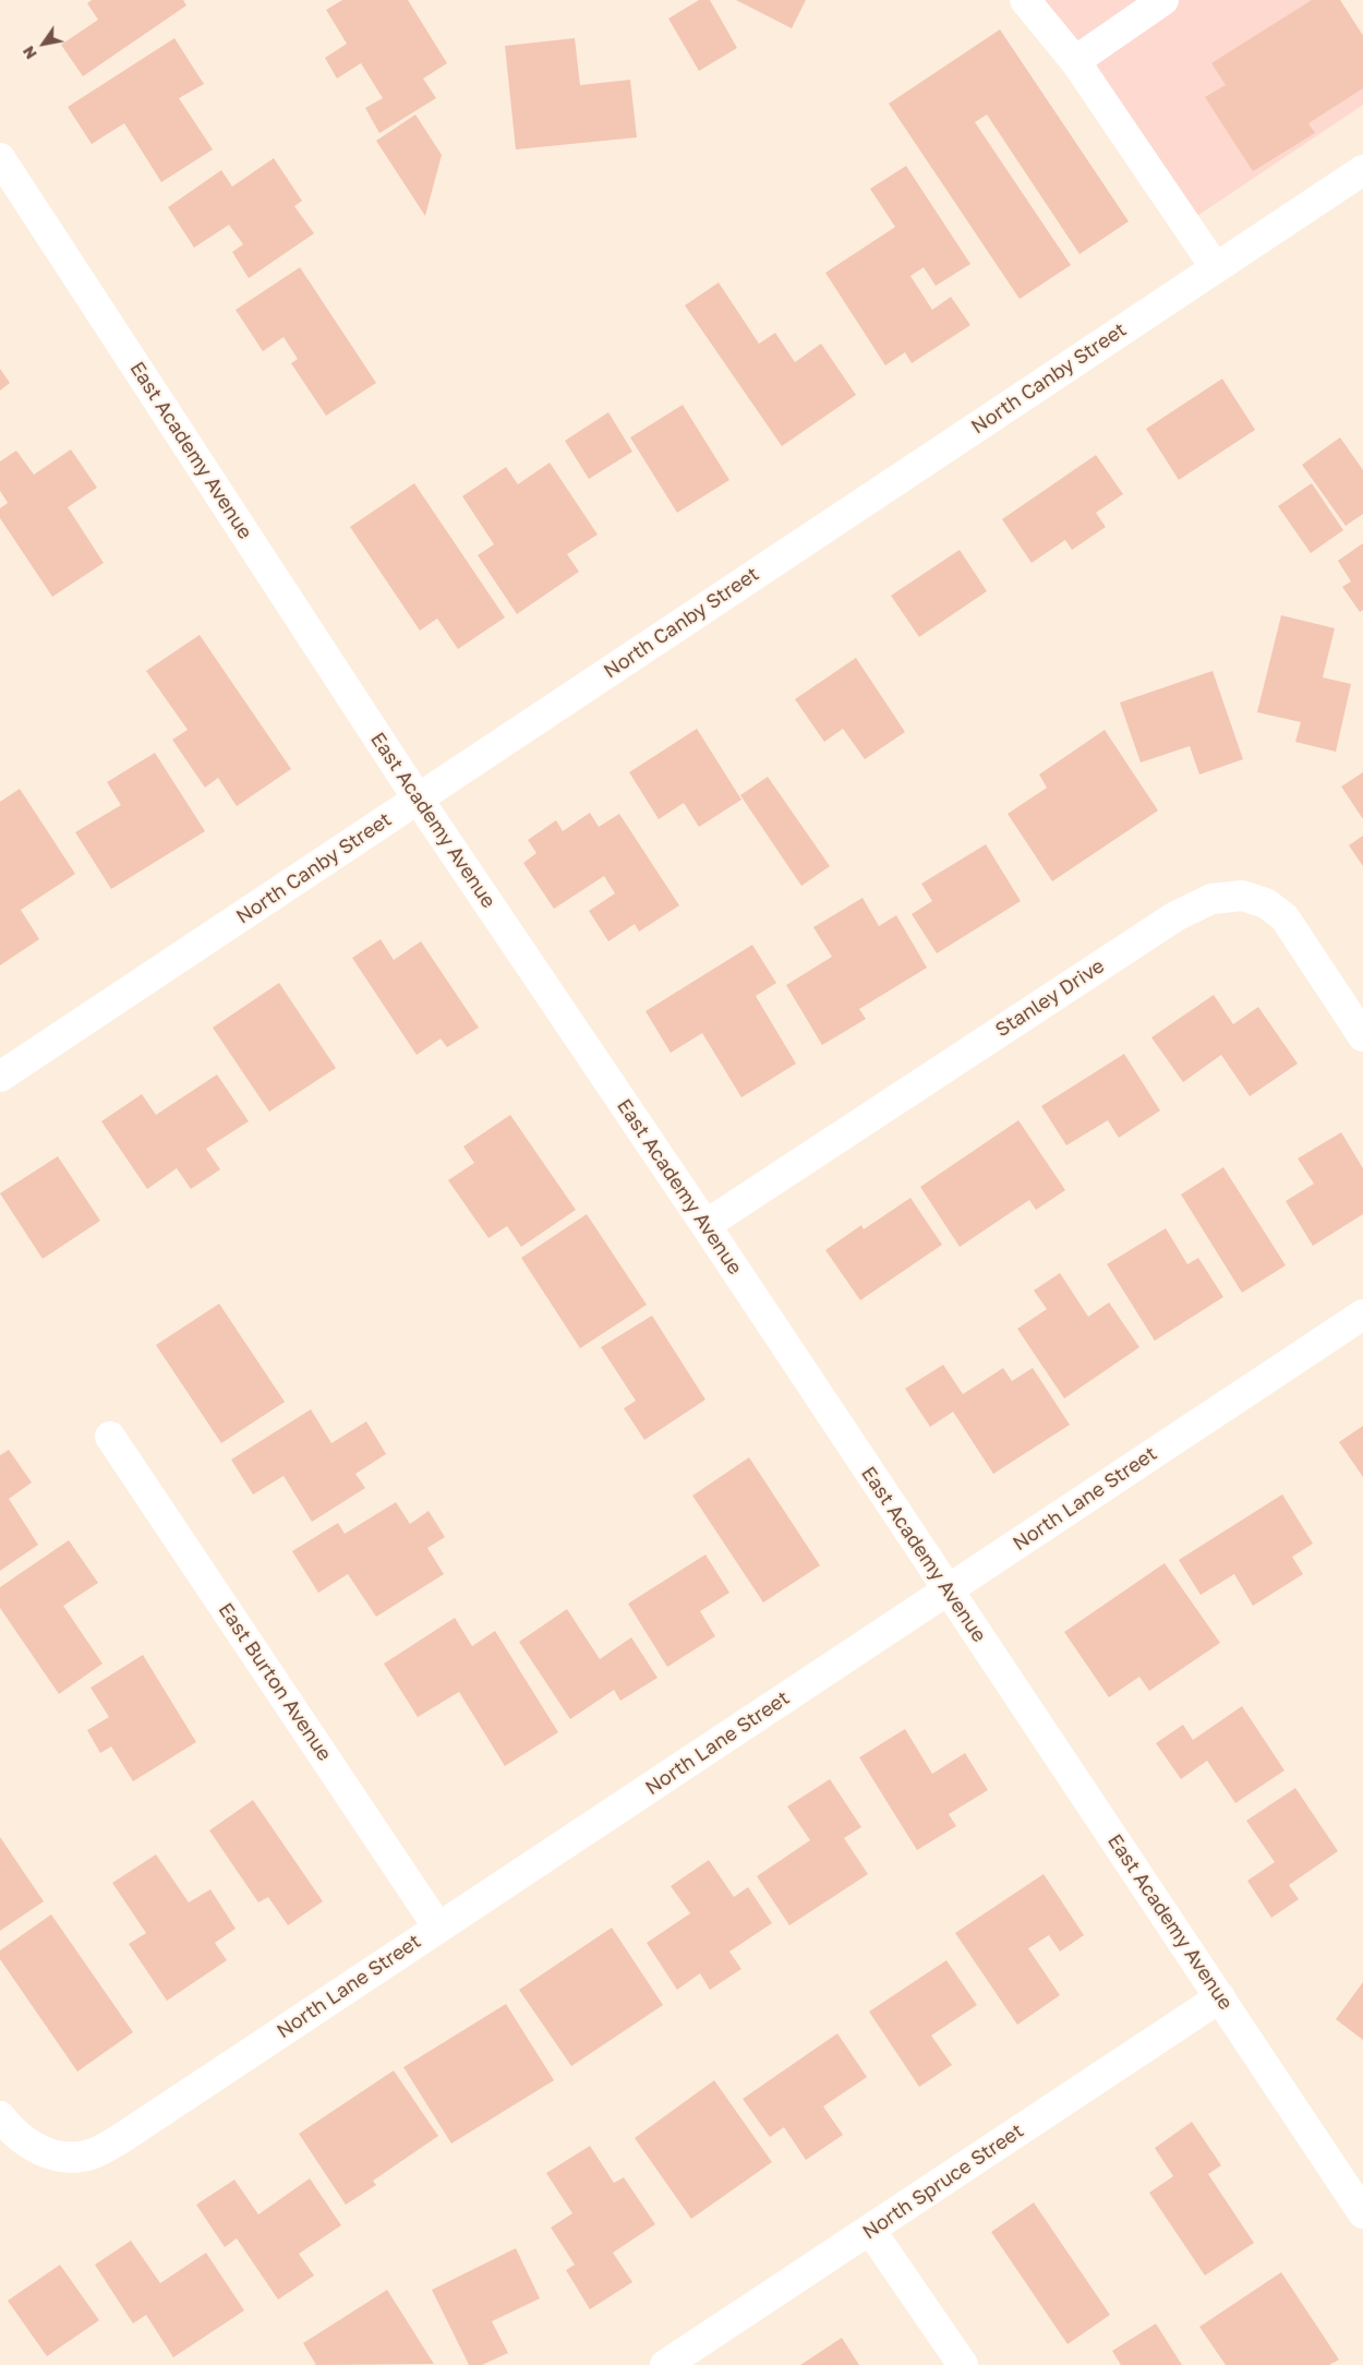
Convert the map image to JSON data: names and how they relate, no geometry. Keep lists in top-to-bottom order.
{
  "streets": {
    "street": [
      "North Canby Street",
      "East Academy Avenue",
      "Stanley Drive",
      "North Lane Street",
      "East Burton Avenue",
      "North Spruce Street"
    ]
  },
  "crossings": [
    ["North Canby Street", "East Academy Avenue"],
    ["East Academy Avenue", "Stanley Drive"],
    ["East Academy Avenue", "North Lane Street"],
    ["East Academy Avenue", "North Spruce Street"],
    ["North Lane Street", "East Burton Avenue"]
  ],
  "north": "bottom left"
}
